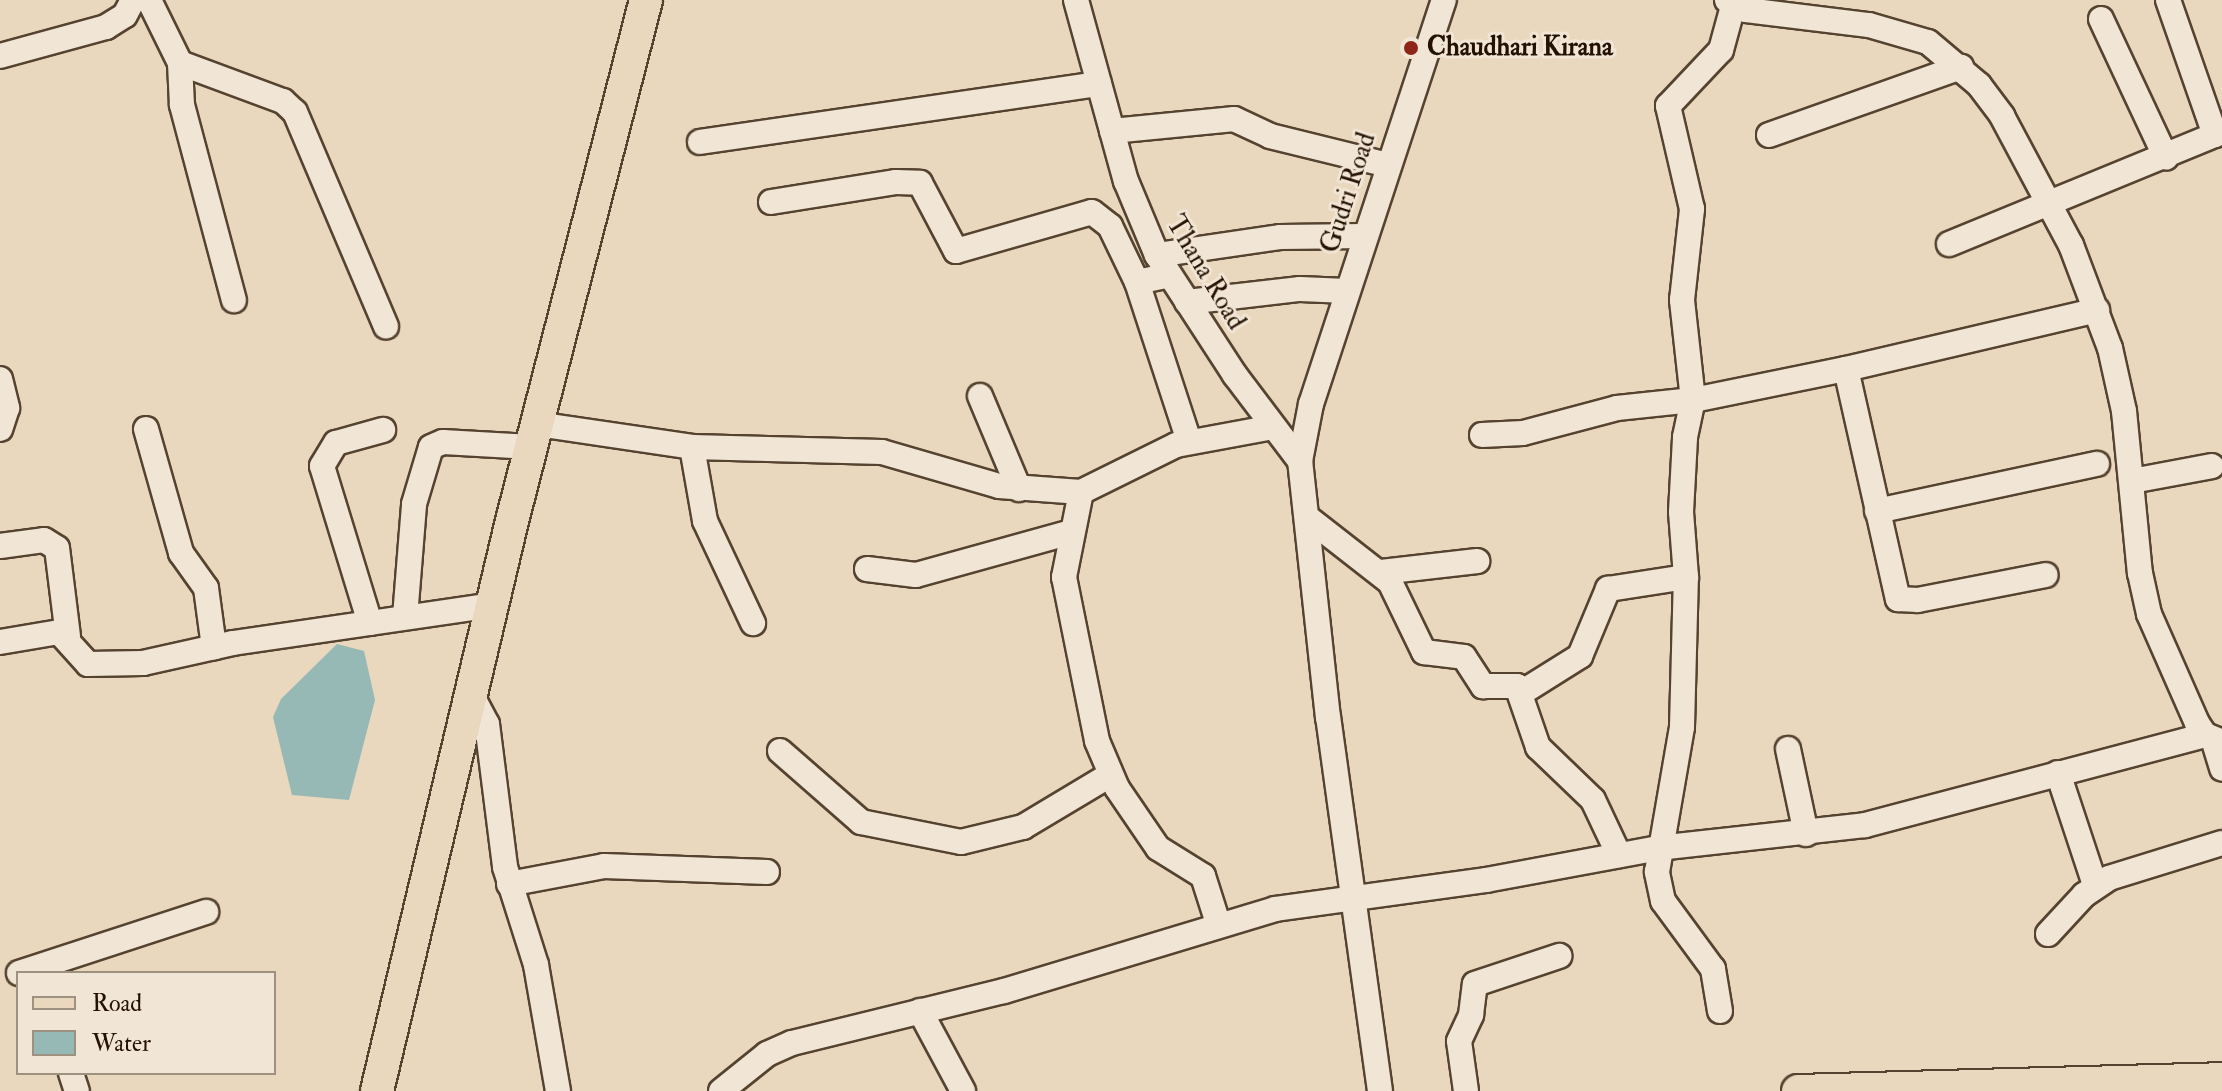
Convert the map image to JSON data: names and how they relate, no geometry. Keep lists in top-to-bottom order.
{
  "streets": {
    "street": ["Gudri Road", "Thana Road"]
  },
  "crossings": [
    ["Gudri Road", "Thana Road"]
  ],
  "places": ["Chaudhari Kirana"],
  "legend": ["Road", "Water"]
}
